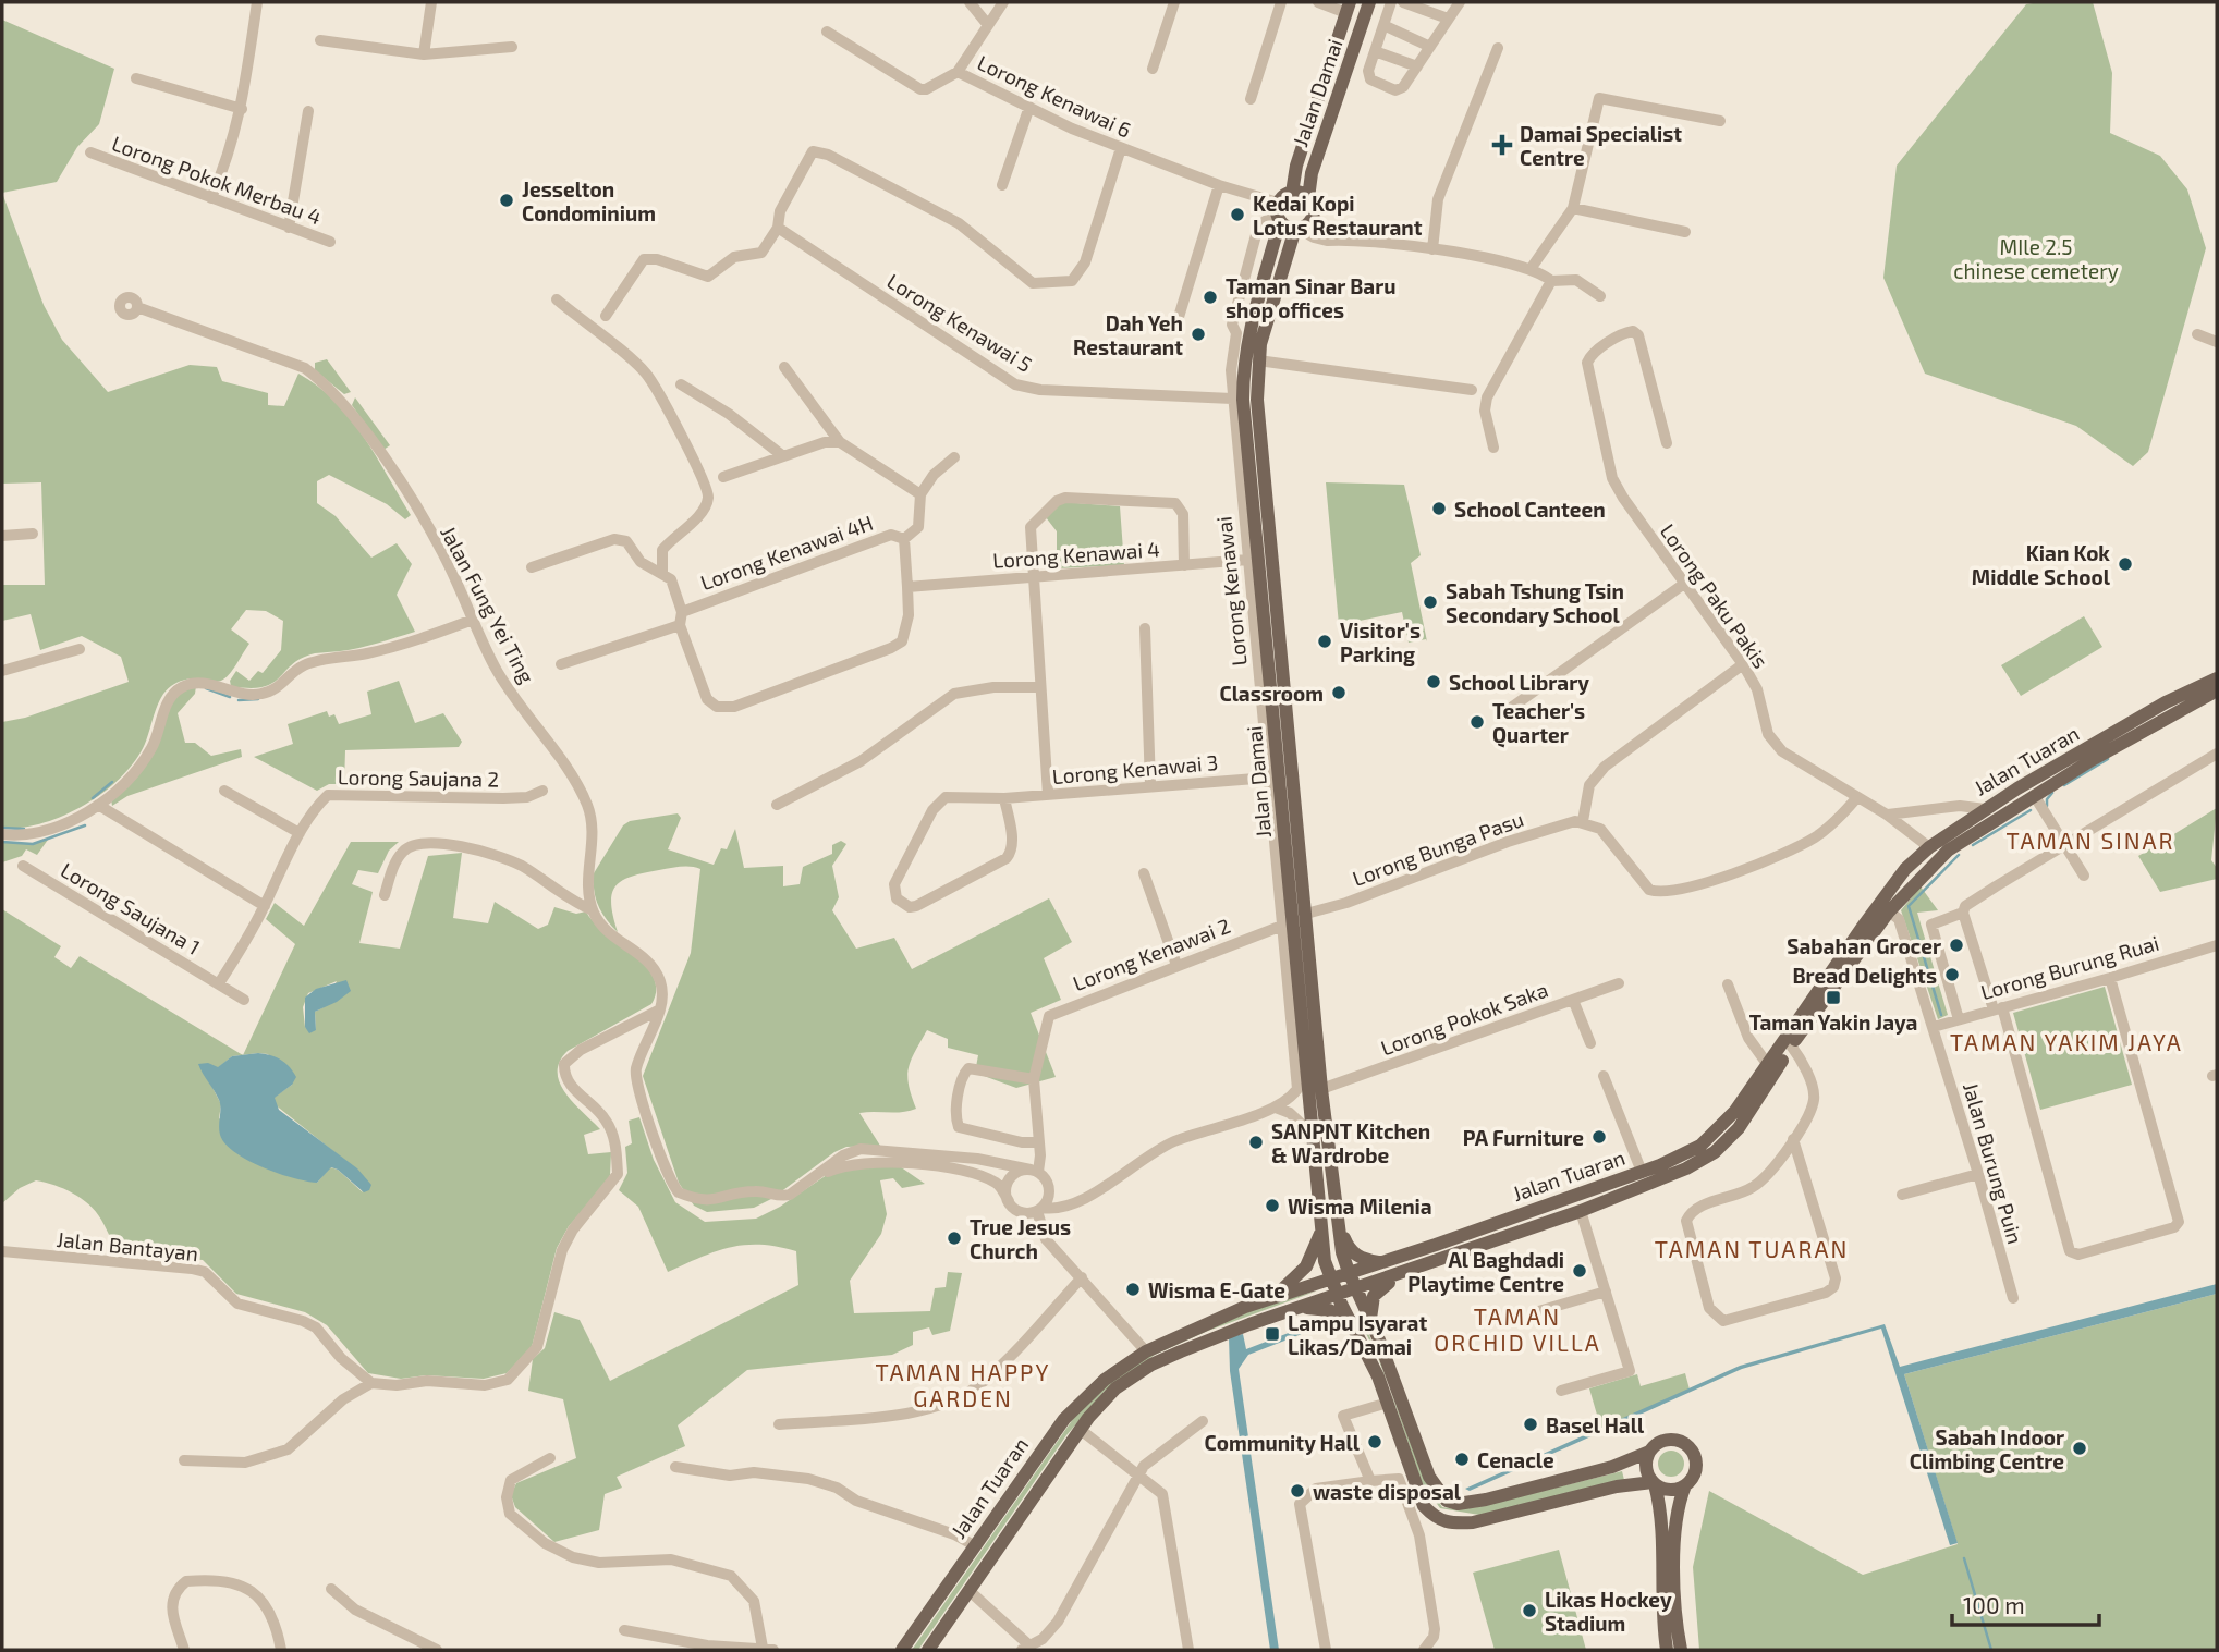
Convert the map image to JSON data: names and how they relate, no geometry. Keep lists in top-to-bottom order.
{
  "streets": {
    "main road": ["Jalan Damai", "Jalan Tuaran"],
    "street": [
      "Lorong Kenawai 6",
      "Lorong Pokok Merbau 4",
      "Lorong Kenawai 5",
      "Lorong Kenawai 4H",
      "Lorong Kenawai 4",
      "Lorong Kenawai",
      "Lorong Paku Pakis",
      "Jalan Fung Yei Ting",
      "Lorong Kenawai 3",
      "Lorong Saujana 2",
      "Lorong Bunga Pasu",
      "Lorong Saujana 1",
      "Lorong Kenawai 2",
      "Lorong Burung Ruai",
      "Lorong Pokok Saka",
      "Jalan Burung Puin",
      "Jalan Bantayan"
    ]
  },
  "crossings": [
    ["Jalan Damai", "Lorong Kenawai 6"],
    ["Jalan Damai", "Lorong Kenawai"],
    ["Jalan Damai", "Jalan Tuaran"],
    ["Jalan Damai", "Lorong Bunga Pasu"],
    ["Jalan Damai", "Lorong Pokok Saka"],
    ["Lorong Kenawai 5", "Lorong Kenawai"],
    ["Lorong Kenawai 4", "Lorong Kenawai"],
    ["Lorong Kenawai", "Lorong Kenawai 3"],
    ["Lorong Kenawai", "Lorong Kenawai 2"],
    ["Lorong Paku Pakis", "Jalan Tuaran"],
    ["Jalan Tuaran", "Jalan Burung Puin"],
    ["Lorong Saujana 2", "Lorong Saujana 1"],
    ["Lorong Burung Ruai", "Jalan Burung Puin"]
  ],
  "districts": [
    "TAMAN SINAR",
    "TAMAN YAKIM JAYA",
    "TAMAN TUARAN",
    "TAMAN ORCHID VILLA",
    "TAMAN HAPPY GARDEN"
  ],
  "parks": ["MIle 2.5 chinese cemetery"],
  "places": {
    "health": ["Damai Specialist Centre"],
    "other": [
      "Jesselton Condominium",
      "Kedai Kopi Lotus Restaurant",
      "Taman Sinar Baru shop offices",
      "Dah Yeh Restaurant",
      "School Canteen",
      "Kian Kok Middle School",
      "Sabah Tshung Tsin Secondary School",
      "Visitor's Parking",
      "School Library",
      "Classroom",
      "Teacher's Quarter",
      "Sabahan Grocer",
      "Bread Delights",
      "PA Furniture",
      "SANPNT Kitchen & Wardrobe",
      "Wisma Milenia",
      "True Jesus Church",
      "Al Baghdadi Playtime Centre",
      "Wisma E-Gate",
      "Basel Hall",
      "Community Hall",
      "Sabah Indoor Climbing Centre",
      "Cenacle",
      "waste disposal",
      "Likas Hockey Stadium"
    ],
    "transit": ["Taman Yakin Jaya", "Lampu Isyarat Likas/Damai"]
  },
  "scale_bar": "100 m"
}
